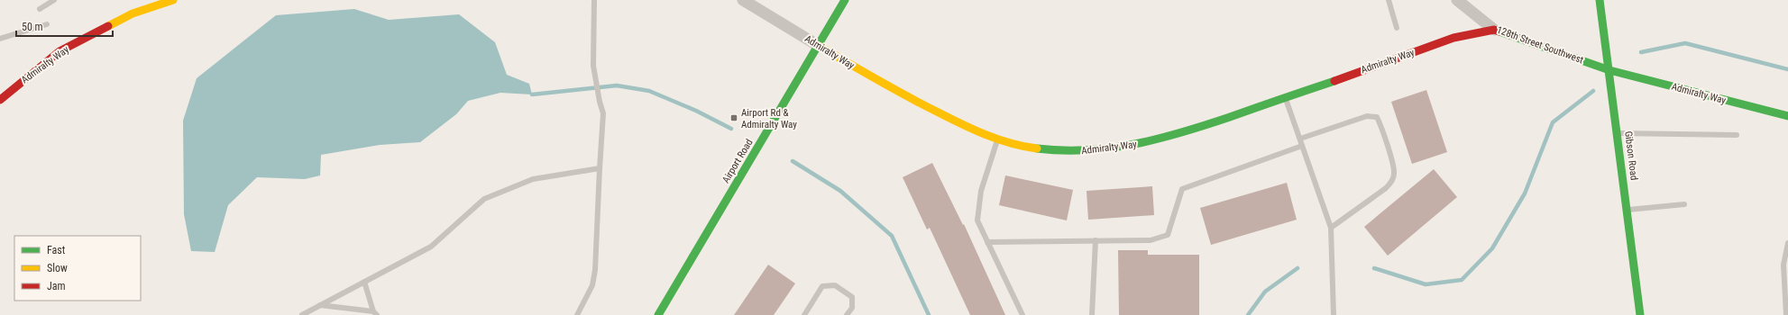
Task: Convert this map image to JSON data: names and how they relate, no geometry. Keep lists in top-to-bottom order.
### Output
{
  "streets": {
    "street": [
      "128th Street Southwest",
      "Admiralty Way",
      "Gibson Road",
      "Airport Road"
    ]
  },
  "crossings": [
    ["128th Street Southwest", "Admiralty Way"],
    ["128th Street Southwest", "Gibson Road"],
    ["Admiralty Way", "Gibson Road"],
    ["Admiralty Way", "Airport Road"]
  ],
  "places": {
    "transit": ["Airport Rd & Admiralty Way"]
  },
  "legend": ["Fast", "Slow", "Jam"],
  "scale_bar": "50 m"
}
